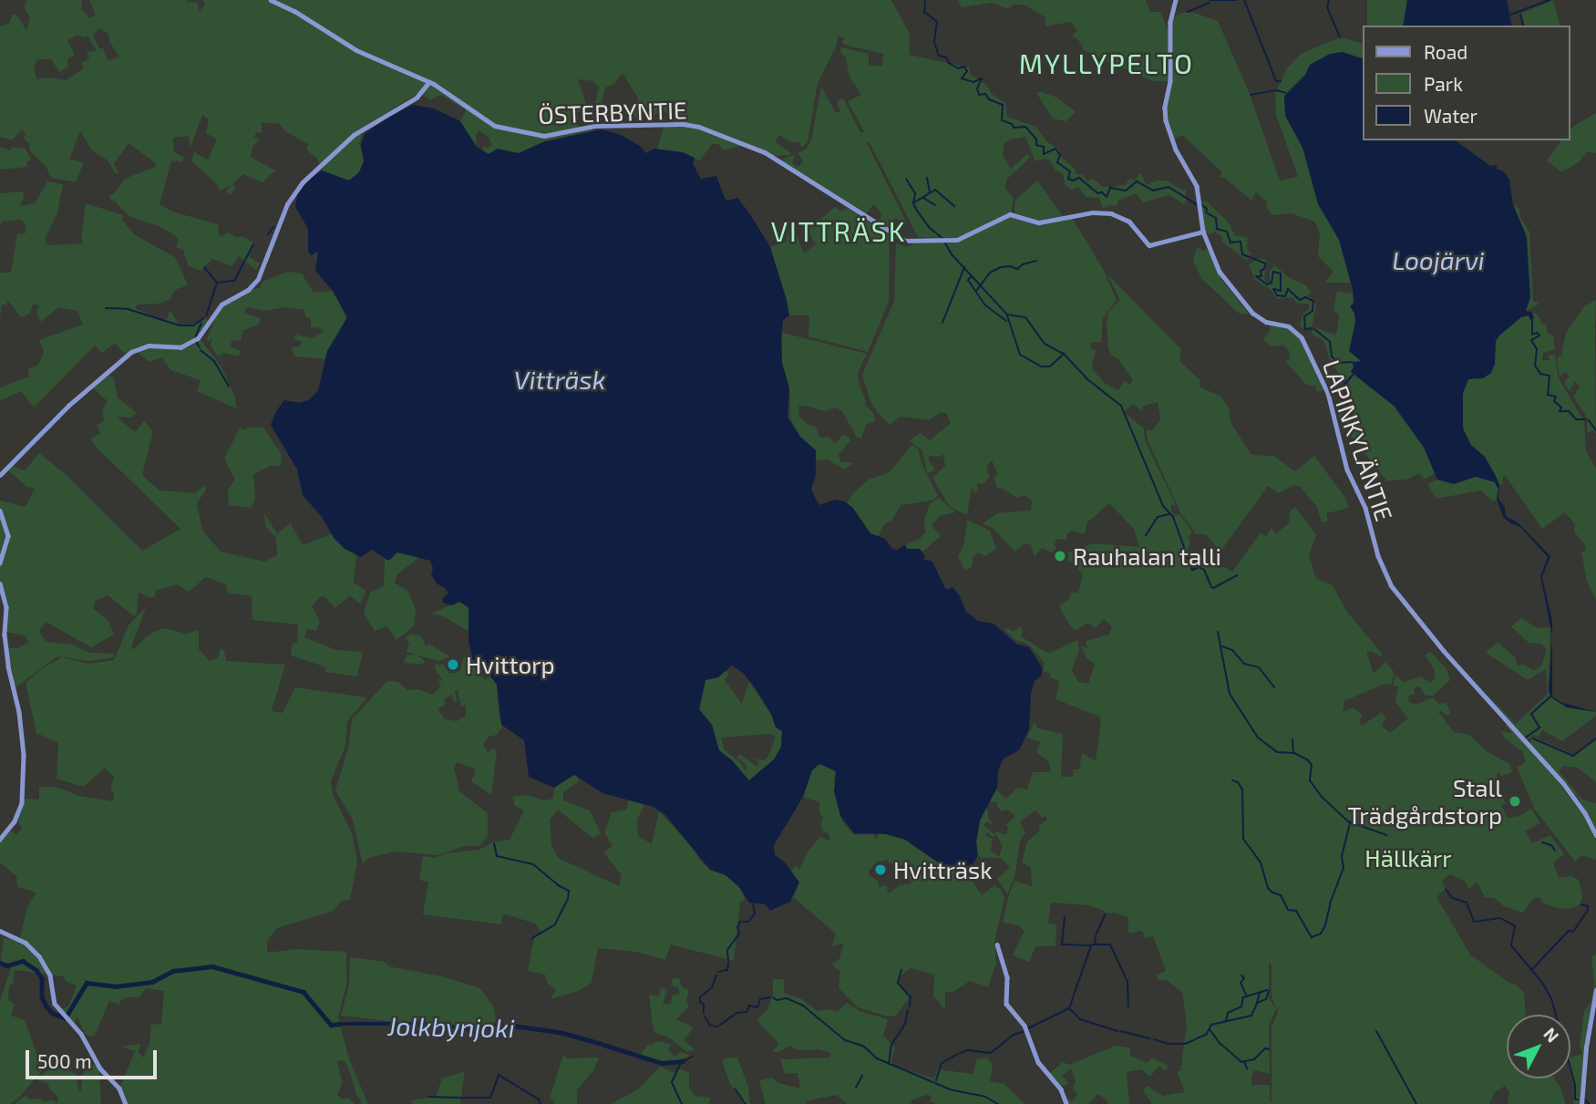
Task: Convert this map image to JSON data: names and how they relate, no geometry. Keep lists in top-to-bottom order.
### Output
{
  "streets": {
    "street": ["ÖSTERBYNTIE", "LAPINKYLÄNTIE"]
  },
  "crossings": [
    ["ÖSTERBYNTIE", "LAPINKYLÄNTIE"]
  ],
  "districts": ["MYLLYPELTO", "VITTRÄSK"],
  "water": ["Loojärvi", "Vitträsk", "Jolkbynjoki"],
  "parks": ["Hällkärr"],
  "places": [
    "Rauhalan talli",
    "Hvittorp",
    "Stall Trädgårdstorp",
    "Hvitträsk"
  ],
  "legend": ["Road", "Park", "Water"],
  "scale_bar": "500 m",
  "north": "top right"
}
